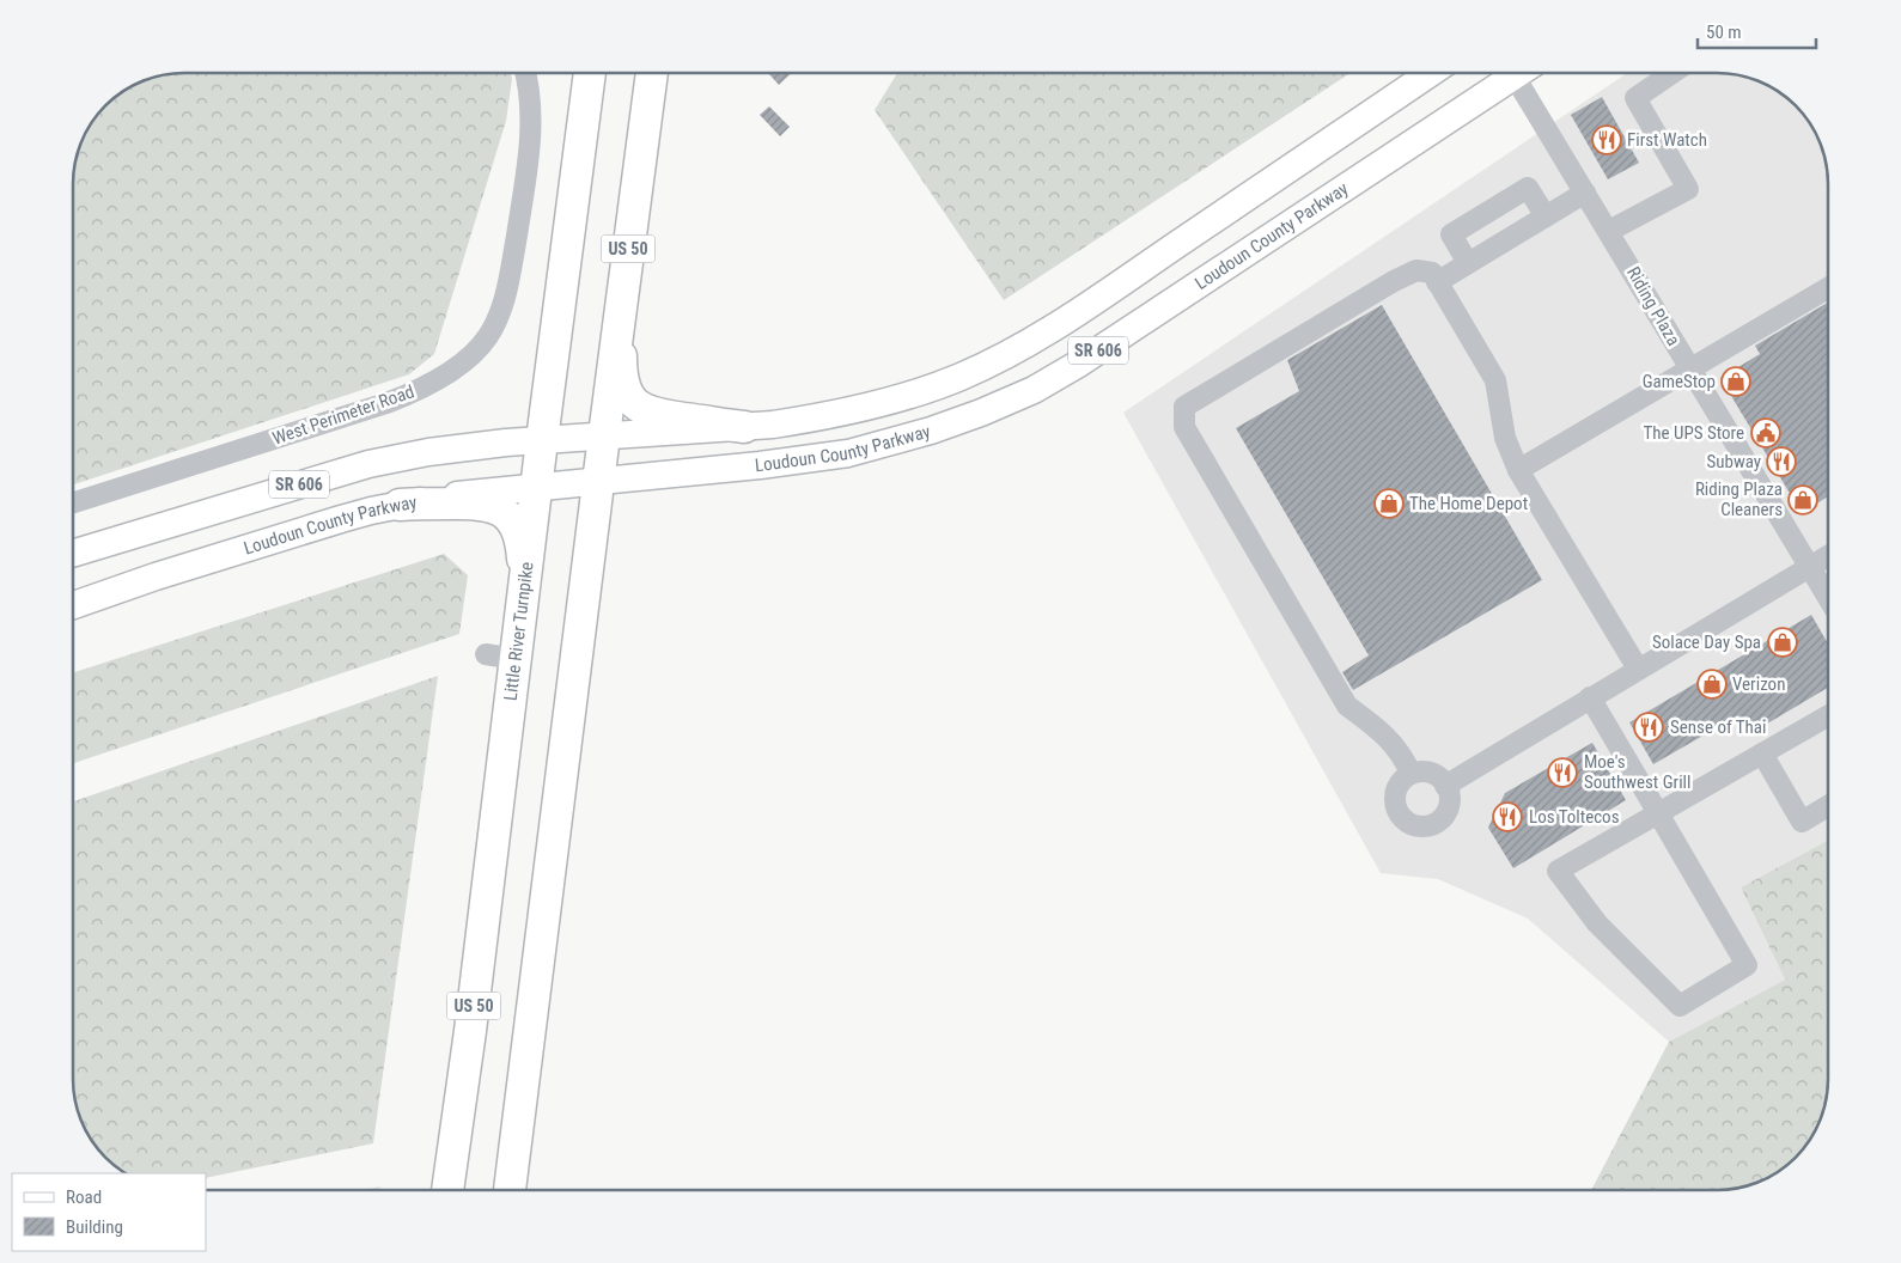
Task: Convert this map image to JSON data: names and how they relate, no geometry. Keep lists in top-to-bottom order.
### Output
{
  "streets": {
    "highway": ["US 50", "Little River Turnpike"],
    "main road": ["Loudoun County Parkway", "SR 606"],
    "lane": ["Riding Plaza", "West Perimeter Road"]
  },
  "crossings": [
    ["Loudoun County Parkway", "US 50"],
    ["Loudoun County Parkway", "Little River Turnpike"]
  ],
  "places": {
    "restaurant": [
      "First Watch",
      "Subway",
      "Sense of Thai",
      "Moe's Southwest Grill",
      "Los Toltecos"
    ],
    "shop": [
      "GameStop",
      "Riding Plaza Cleaners",
      "The Home Depot",
      "Solace Day Spa",
      "Verizon"
    ],
    "public building": ["The UPS Store"]
  },
  "legend": ["Road", "Building"],
  "scale_bar": "50 m"
}
